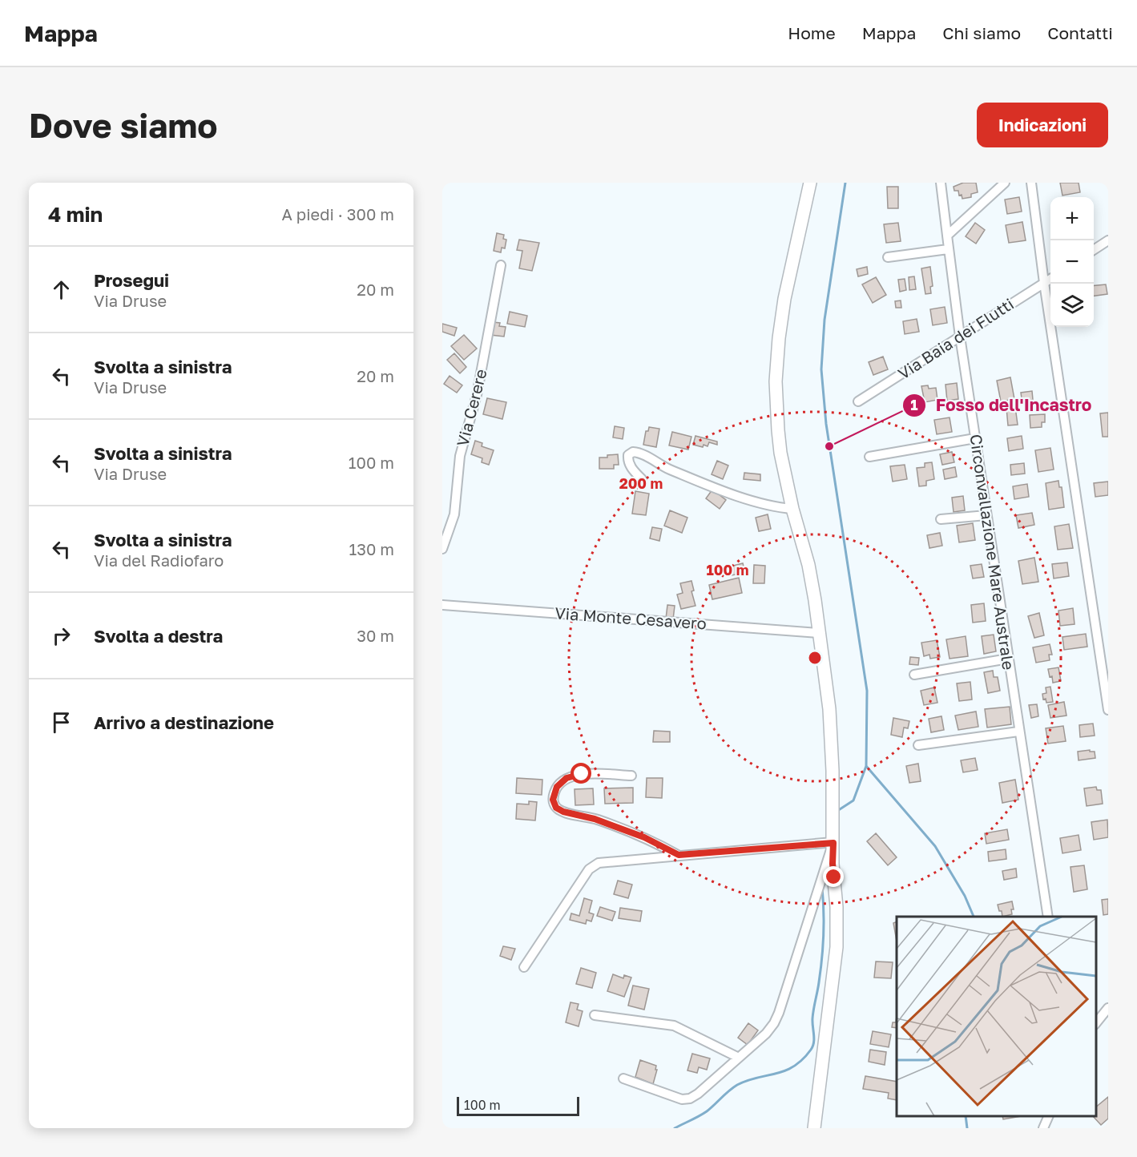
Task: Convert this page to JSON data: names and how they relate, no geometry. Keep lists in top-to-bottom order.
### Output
{
  "streets": {
    "street": [
      "Via Baia dei Flutti",
      "Via Cerere",
      "Circonvallazione Mare Australe",
      "Via Monte Cesavero"
    ]
  },
  "crossings": [
    ["Via Baia dei Flutti", "Circonvallazione Mare Australe"]
  ],
  "places": ["Fosso dell'Incastro"],
  "scale_bar": "100 m",
  "page": {
    "header": "Mappa",
    "nav": [
      "Home",
      "Mappa",
      "Chi siamo",
      "Contatti"
    ],
    "buttons": "Indicazioni",
    "title": "Dove siamo",
    "heading": ["4 min", "A piedi · 300 m"],
    "map_buttons": ["+", "−"],
    "list": [
      ["Prosegui", "Via Druse", "20 m"],
      ["Svolta a sinistra", "Via Druse", "20 m"],
      ["Svolta a sinistra", "Via Druse", "100 m"],
      ["Svolta a sinistra", "Via del Radiofaro", "130 m"],
      ["Svolta a destra", "30 m"],
      "Arrivo a destinazione"
    ],
    "scale": "100 m"
  },
  "rings": ["200 m", "100 m"]
}
